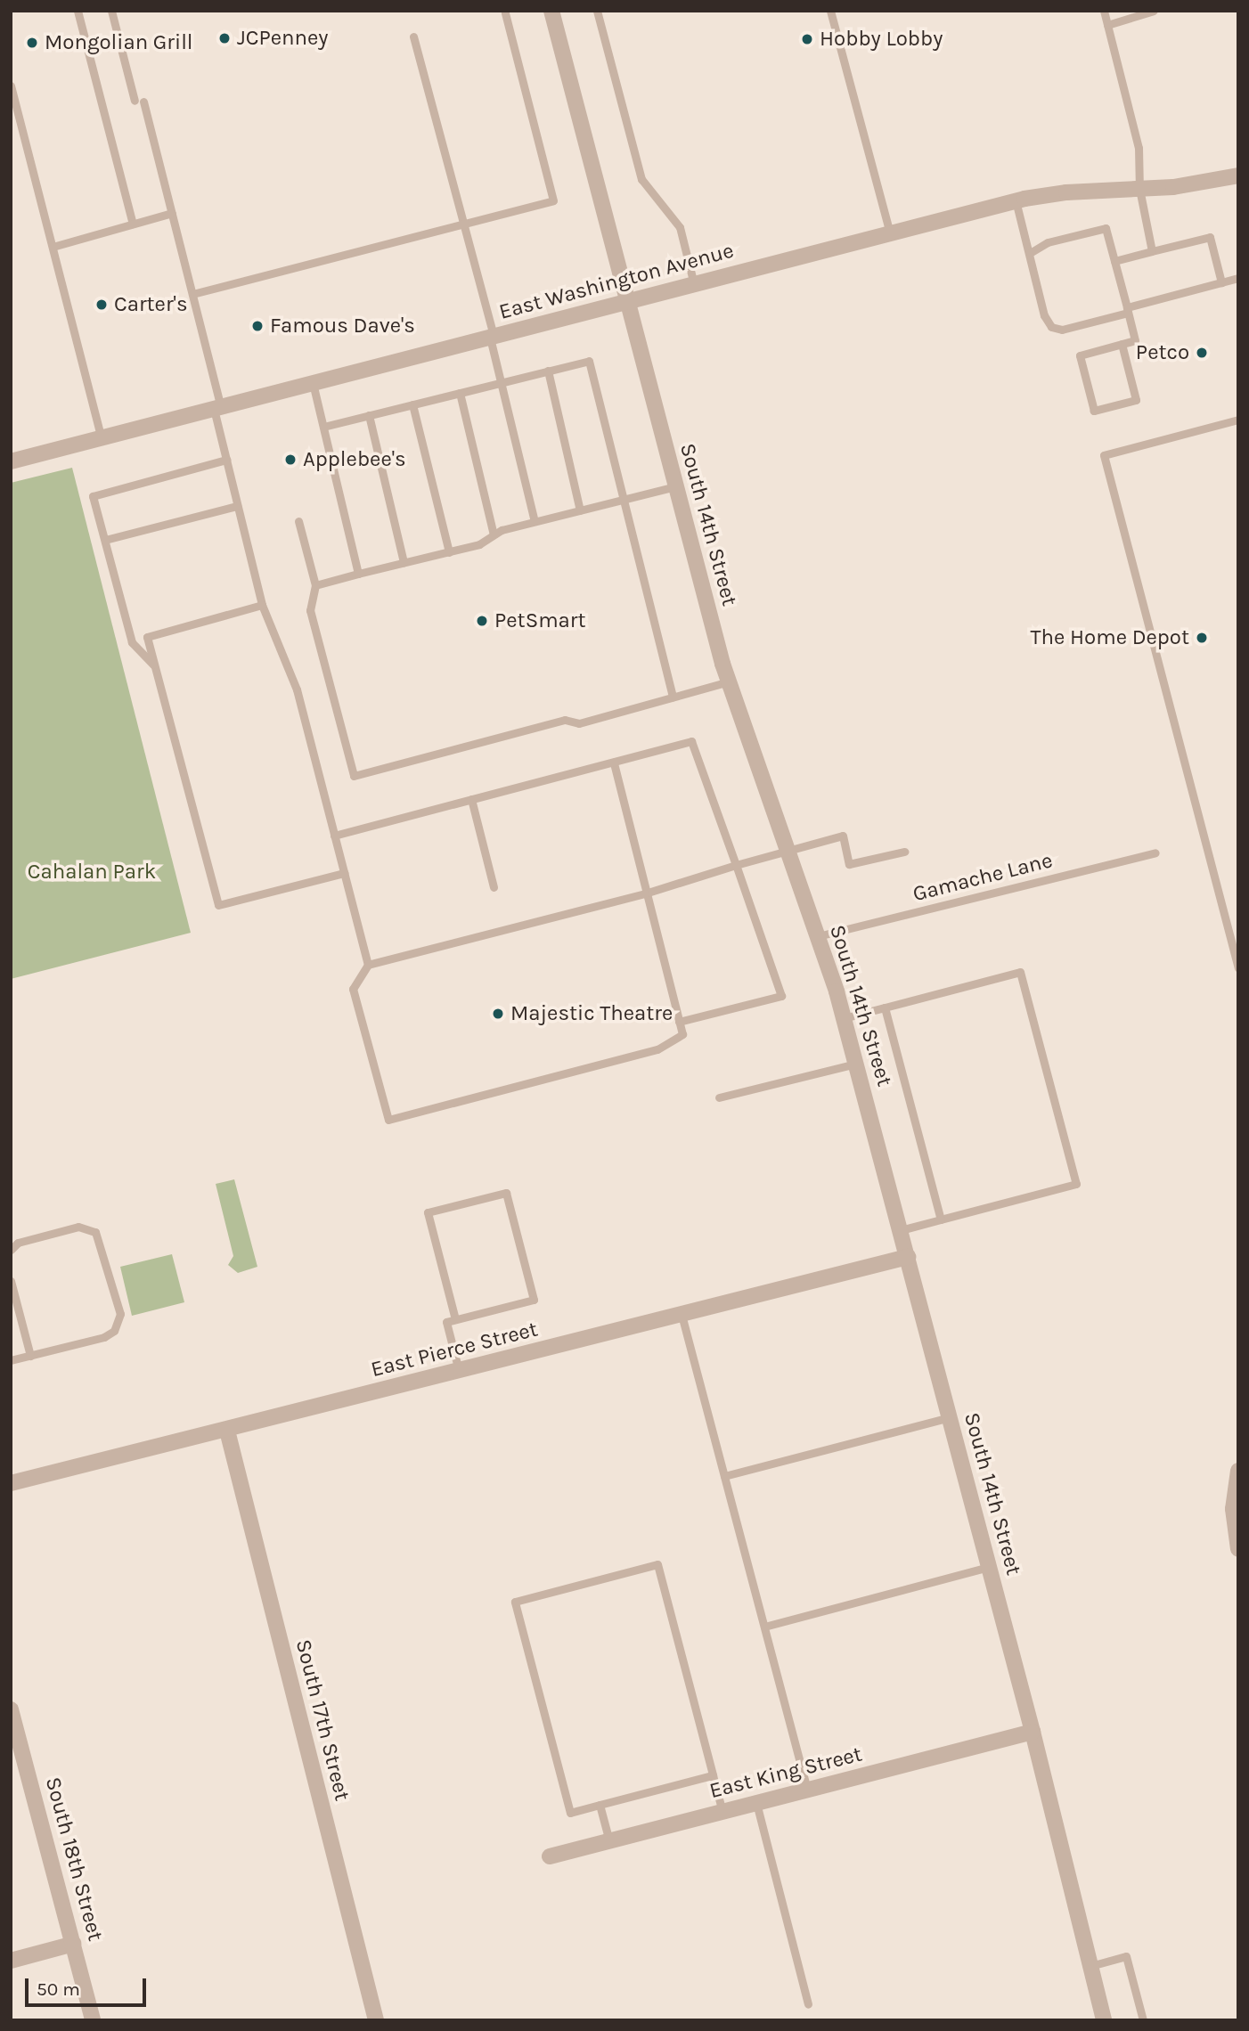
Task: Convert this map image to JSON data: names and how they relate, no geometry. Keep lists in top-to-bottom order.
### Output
{
  "streets": {
    "street": [
      "East Washington Avenue",
      "South 14th Street",
      "East Pierce Street",
      "South 17th Street",
      "East King Street",
      "South 18th Street"
    ],
    "lane": ["Gamache Lane"]
  },
  "crossings": [
    ["East Washington Avenue", "South 14th Street"],
    ["South 14th Street", "Gamache Lane"],
    ["South 14th Street", "East Pierce Street"],
    ["South 14th Street", "East King Street"],
    ["East Pierce Street", "South 17th Street"]
  ],
  "parks": ["Cahalan Park"],
  "places": [
    "JCPenney",
    "Hobby Lobby",
    "Mongolian Grill",
    "Carter's",
    "Famous Dave's",
    "Petco",
    "Applebee's",
    "PetSmart",
    "The Home Depot",
    "Majestic Theatre"
  ],
  "scale_bar": "50 m"
}
